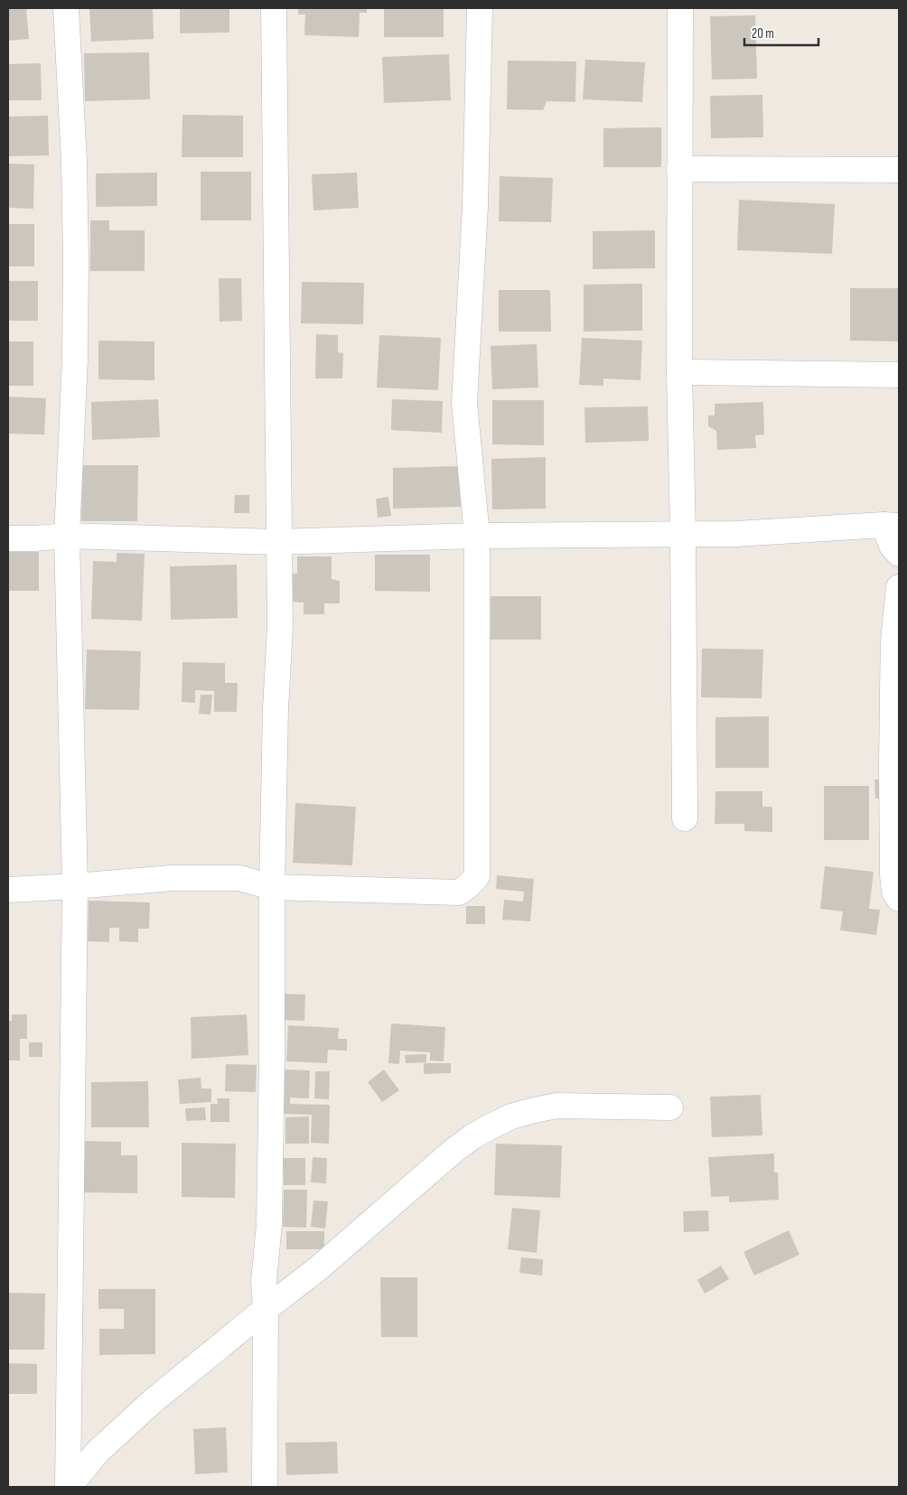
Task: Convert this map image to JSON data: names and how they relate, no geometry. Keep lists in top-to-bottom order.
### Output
{
  "scale_bar": "20 m"
}
